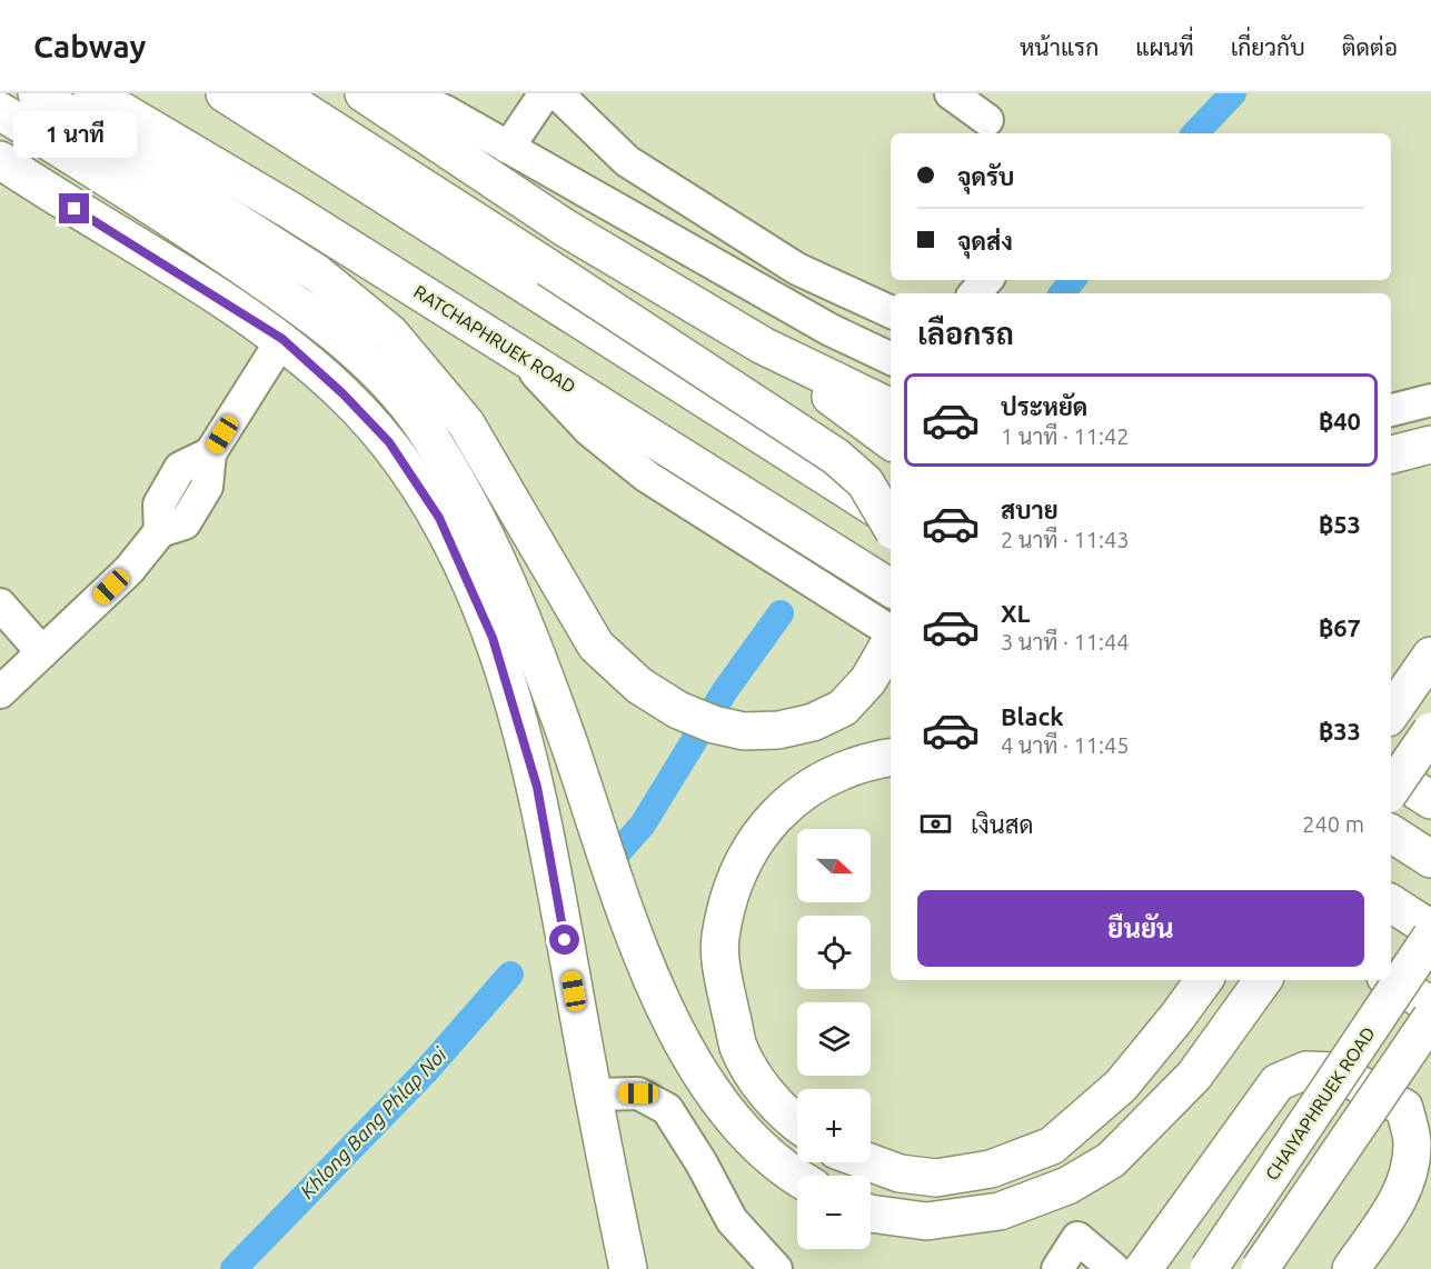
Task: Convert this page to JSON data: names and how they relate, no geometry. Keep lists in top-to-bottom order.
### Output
{
  "streets": {
    "main road": ["RATCHAPHRUEK ROAD", "CHAIYAPHRUEK ROAD"]
  },
  "water": ["Khlong Bang Phlap Noi"],
  "north": "right",
  "page": {
    "header": "Cabway",
    "nav": [
      "หน้าแรก",
      "แผนที่",
      "เกี่ยวกับ",
      "ติดต่อ"
    ],
    "bubble": "1 นาที",
    "banner": ["จุดรับ", "จุดส่ง"],
    "heading": "เลือกรถ",
    "list": [
      {
        "name": "ประหยัด",
        "note": "1 นาที · 11:42",
        "value": "฿40"
      },
      {
        "name": "สบาย",
        "note": "2 นาที · 11:43",
        "value": "฿53"
      },
      {
        "name": "XL",
        "note": "3 นาที · 11:44",
        "value": "฿67"
      },
      {
        "name": "Black",
        "note": "4 นาที · 11:45",
        "value": "฿33"
      }
    ],
    "pay": ["เงินสด", "240 m"],
    "map_buttons": ["+", "−"],
    "buttons": "ยืนยัน"
  }
}
